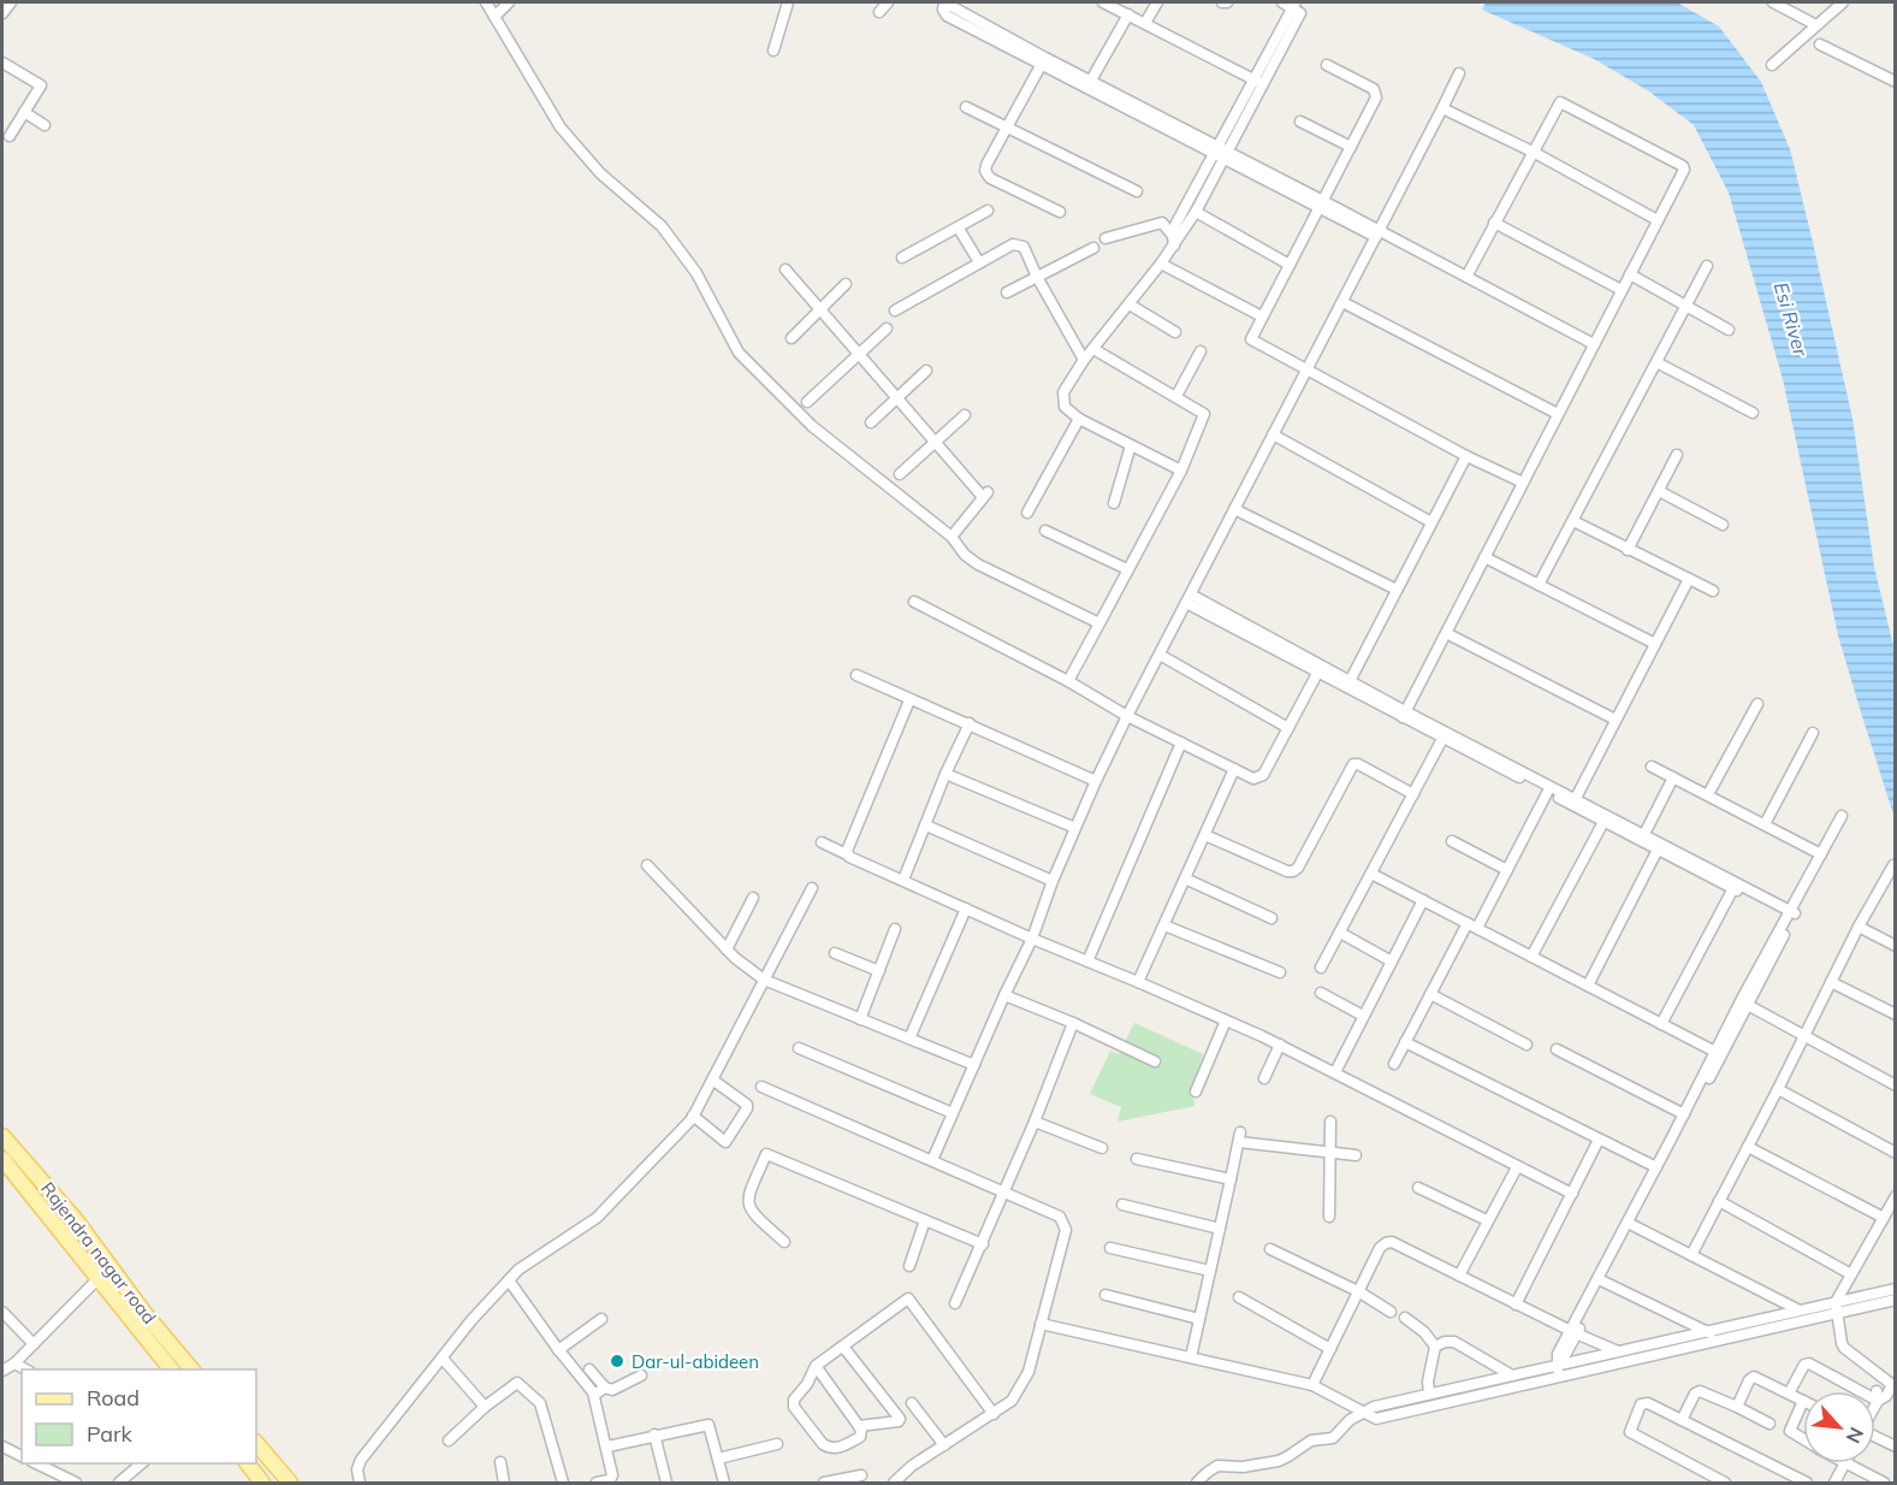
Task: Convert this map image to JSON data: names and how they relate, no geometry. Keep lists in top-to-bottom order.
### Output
{
  "streets": {
    "main road": ["Rajendra nagar road"]
  },
  "water": ["Esi River"],
  "places": ["Dar-ul-abideen"],
  "legend": ["Road", "Park"],
  "north": "bottom right"
}
